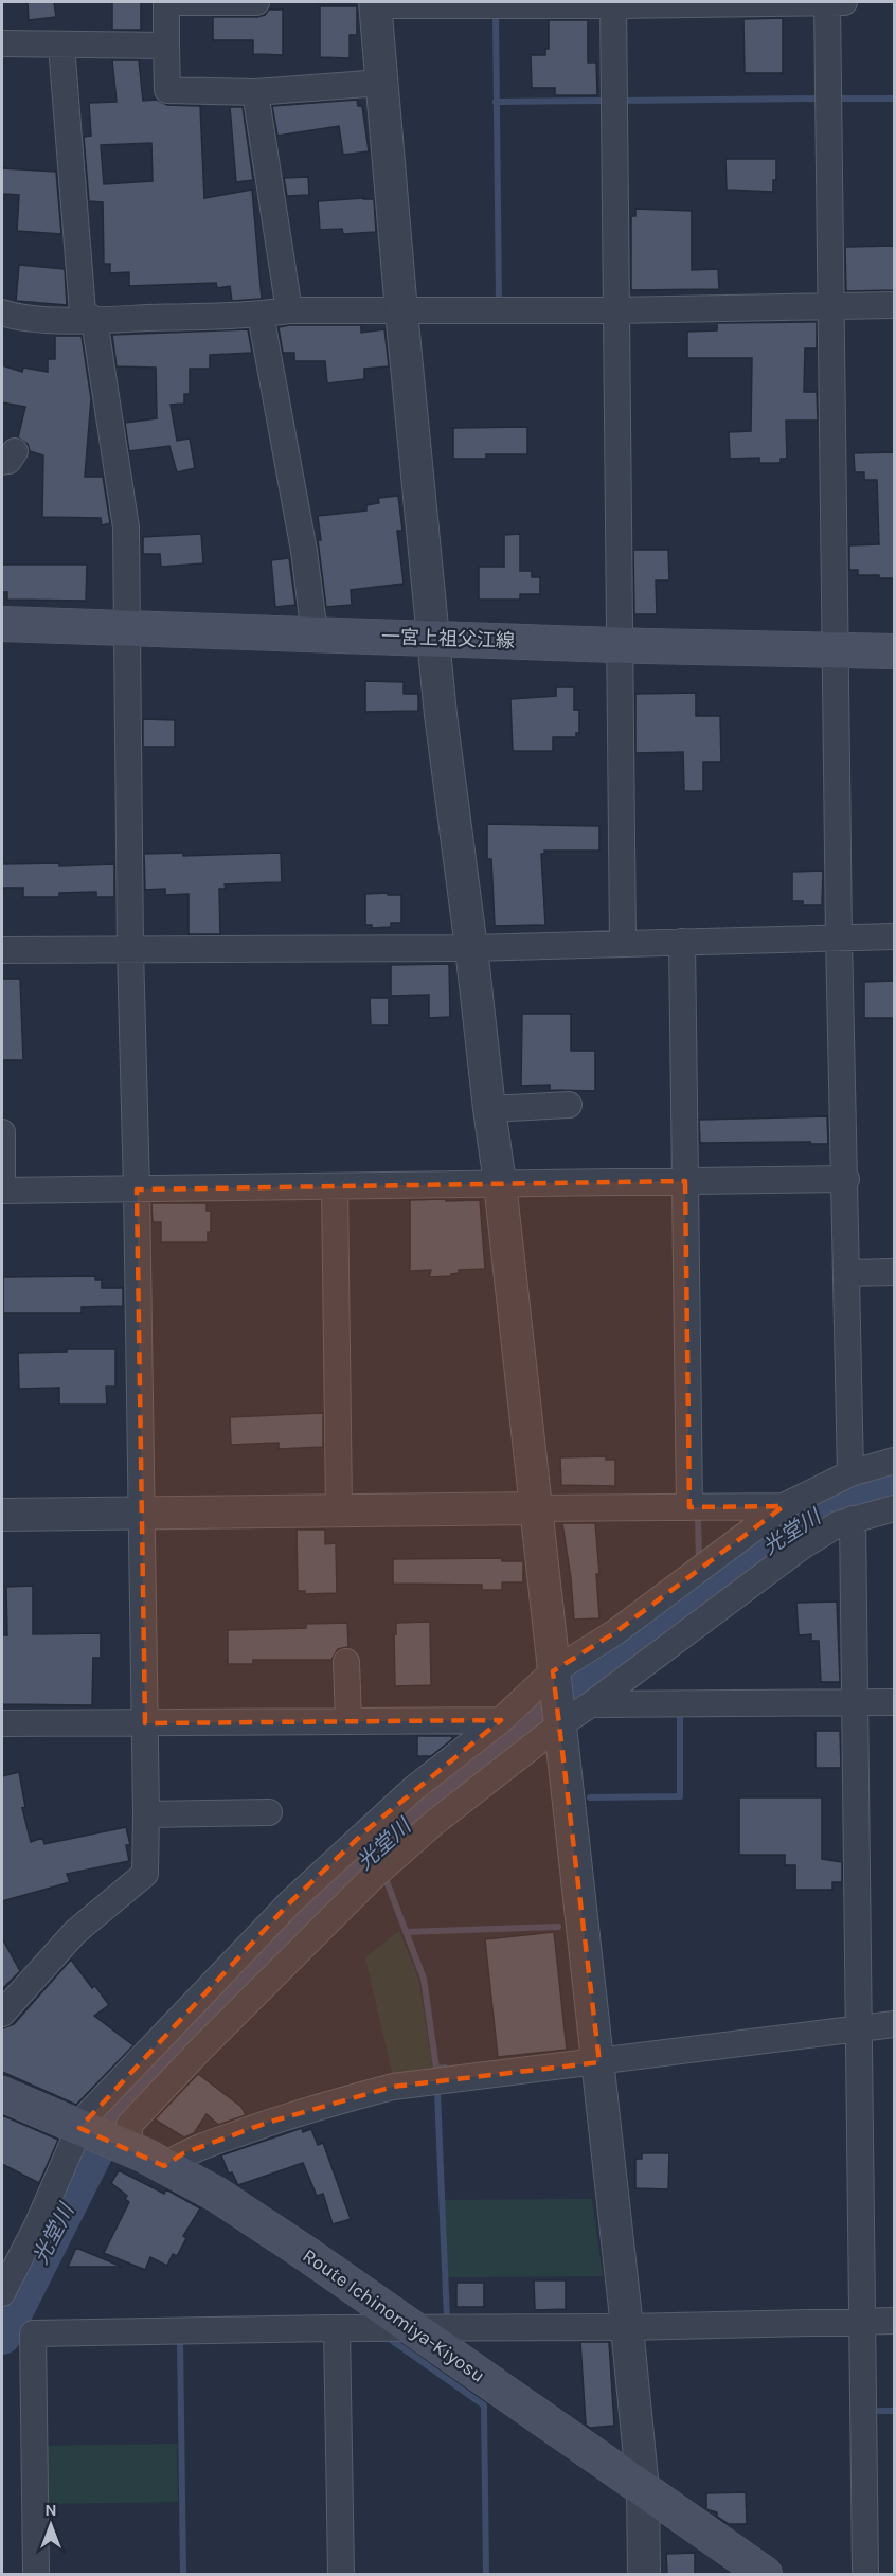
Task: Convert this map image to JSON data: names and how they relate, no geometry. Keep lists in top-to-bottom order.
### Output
{
  "streets": {
    "main road": ["一宮上祖父江線", "Route Ichinomiya-Kiyosu"]
  },
  "water": ["光堂川"],
  "north": "top"
}
